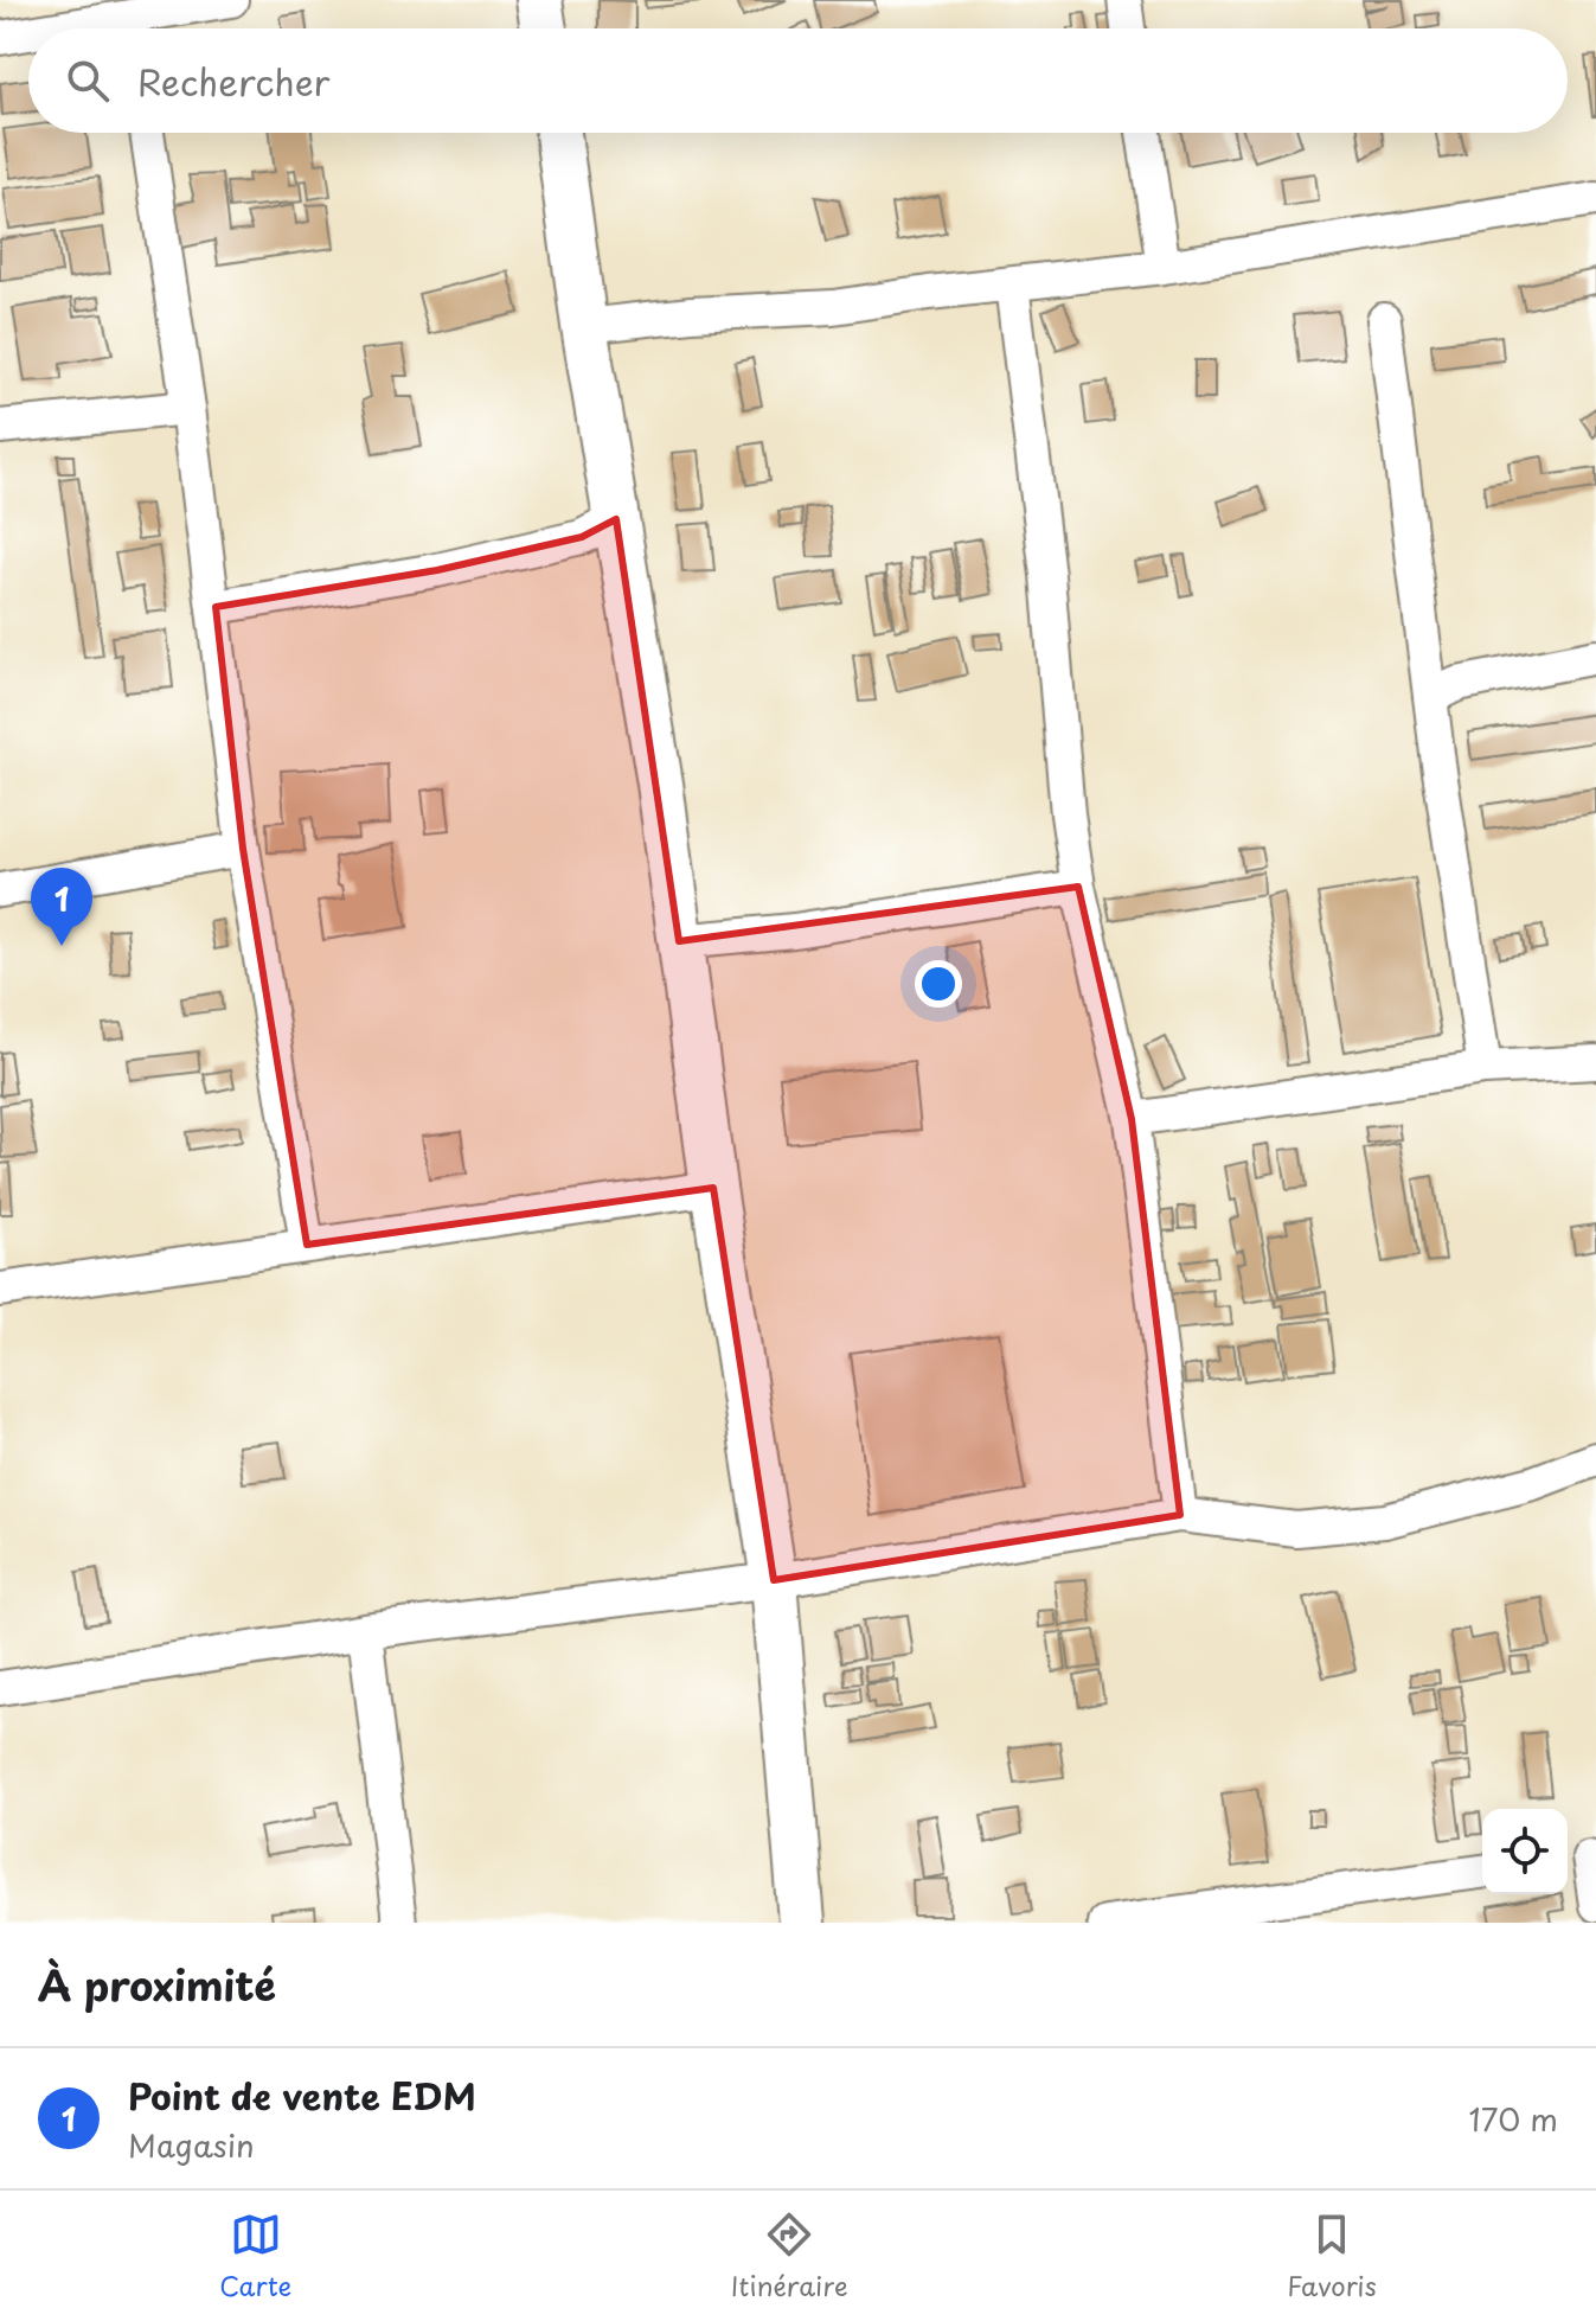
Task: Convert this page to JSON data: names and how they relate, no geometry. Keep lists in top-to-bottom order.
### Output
{
  "page": {
    "search": "Rechercher",
    "pins": "1",
    "heading": "À proximité",
    "list": [
      {
        "mark": "1",
        "name": "Point de vente EDM",
        "note": "Magasin",
        "value": "170 m"
      }
    ],
    "nav": ["Carte", "Itinéraire", "Favoris"]
  }
}
